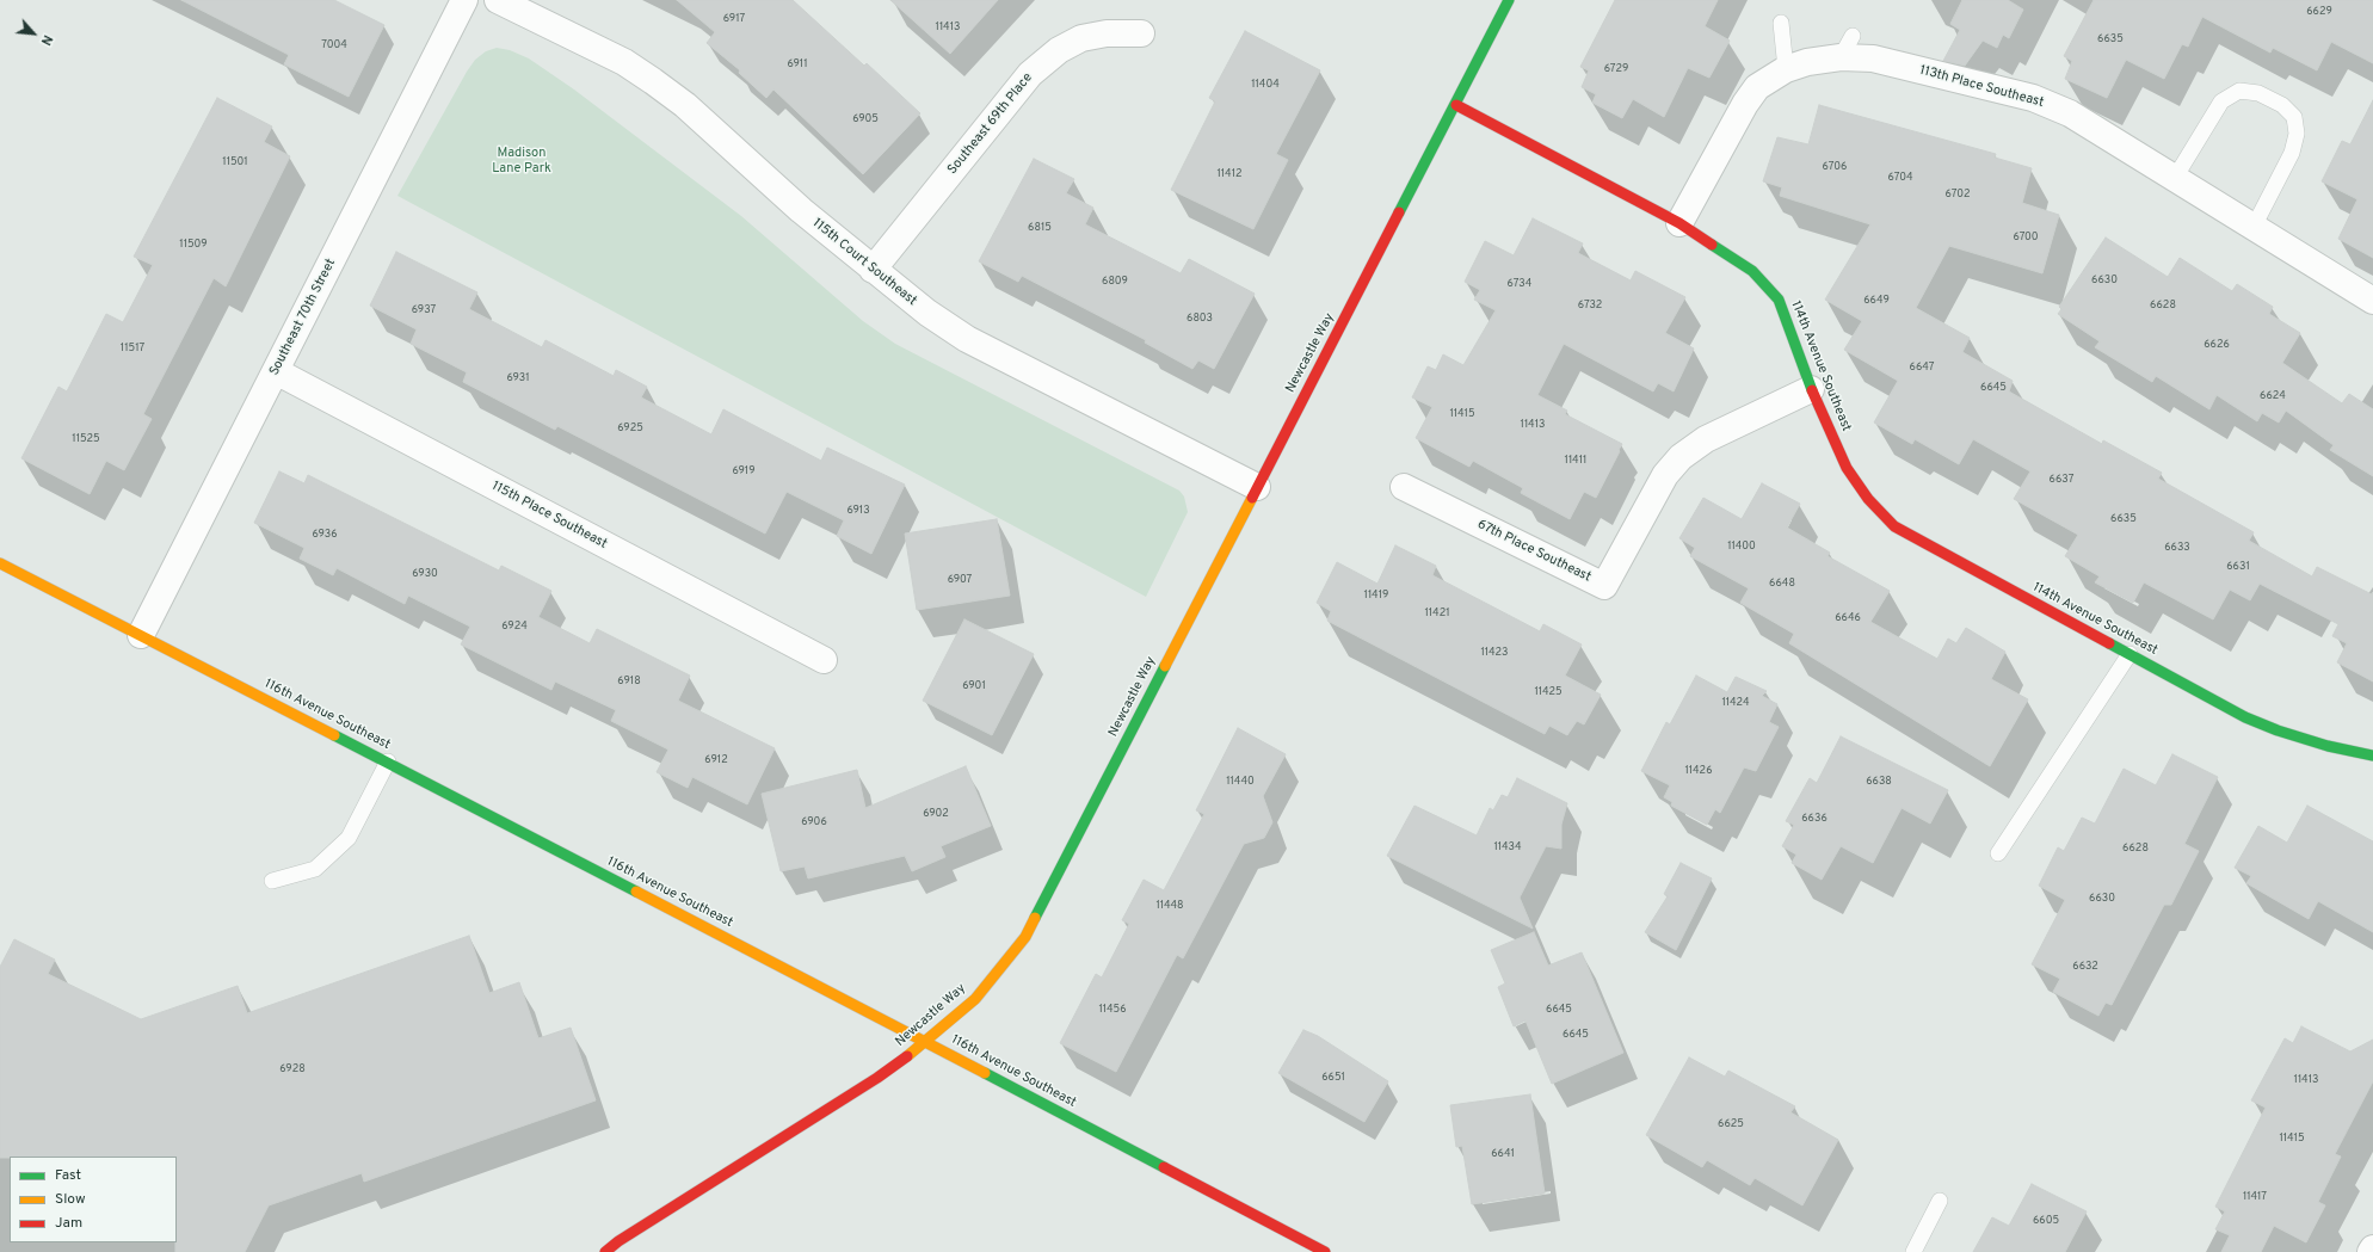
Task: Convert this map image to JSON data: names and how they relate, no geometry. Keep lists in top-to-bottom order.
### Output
{
  "streets": {
    "street": [
      "113th Place Southeast",
      "Southeast 69th Place",
      "115th Court Southeast",
      "Southeast 70th Street",
      "Newcastle Way",
      "114th Avenue Southeast",
      "115th Place Southeast",
      "67th Place Southeast",
      "116th Avenue Southeast"
    ]
  },
  "crossings": [
    ["113th Place Southeast", "114th Avenue Southeast"],
    ["Southeast 69th Place", "115th Court Southeast"],
    ["115th Court Southeast", "Newcastle Way"],
    ["Southeast 70th Street", "115th Place Southeast"],
    ["Southeast 70th Street", "116th Avenue Southeast"],
    ["Newcastle Way", "114th Avenue Southeast"],
    ["Newcastle Way", "116th Avenue Southeast"],
    ["114th Avenue Southeast", "67th Place Southeast"]
  ],
  "parks": ["Madison Lane Park"],
  "house_numbers": [
    "6629",
    "6917",
    "11413",
    "6635",
    "7004",
    "6911",
    "6729",
    "11404",
    "6905",
    "11501",
    "6706",
    "11412",
    "6704",
    "6702",
    "6815",
    "6700",
    "11509",
    "6630",
    "6809",
    "6734",
    "6649",
    "6732",
    "6628",
    "6937",
    "6803",
    "6626",
    "11517",
    "6647",
    "6931",
    "6645",
    "6624",
    "11415",
    "11413",
    "6925",
    "11525",
    "11411",
    "6919",
    "6637",
    "6913",
    "6635",
    "6936",
    "11400",
    "6633",
    "6631",
    "6930",
    "6907",
    "6648",
    "11419",
    "11421",
    "6646",
    "6924",
    "11423",
    "6918",
    "6901",
    "11425",
    "11424",
    "6912",
    "11426",
    "11440",
    "6638",
    "6902",
    "6636",
    "6906",
    "11434",
    "6628",
    "6630",
    "11448",
    "6632",
    "11456",
    "6645",
    "6645",
    "6928",
    "6651",
    "11413",
    "6625",
    "11415",
    "6641",
    "11417",
    "6605"
  ],
  "legend": ["Fast", "Slow", "Jam"],
  "north": "bottom right"
}
